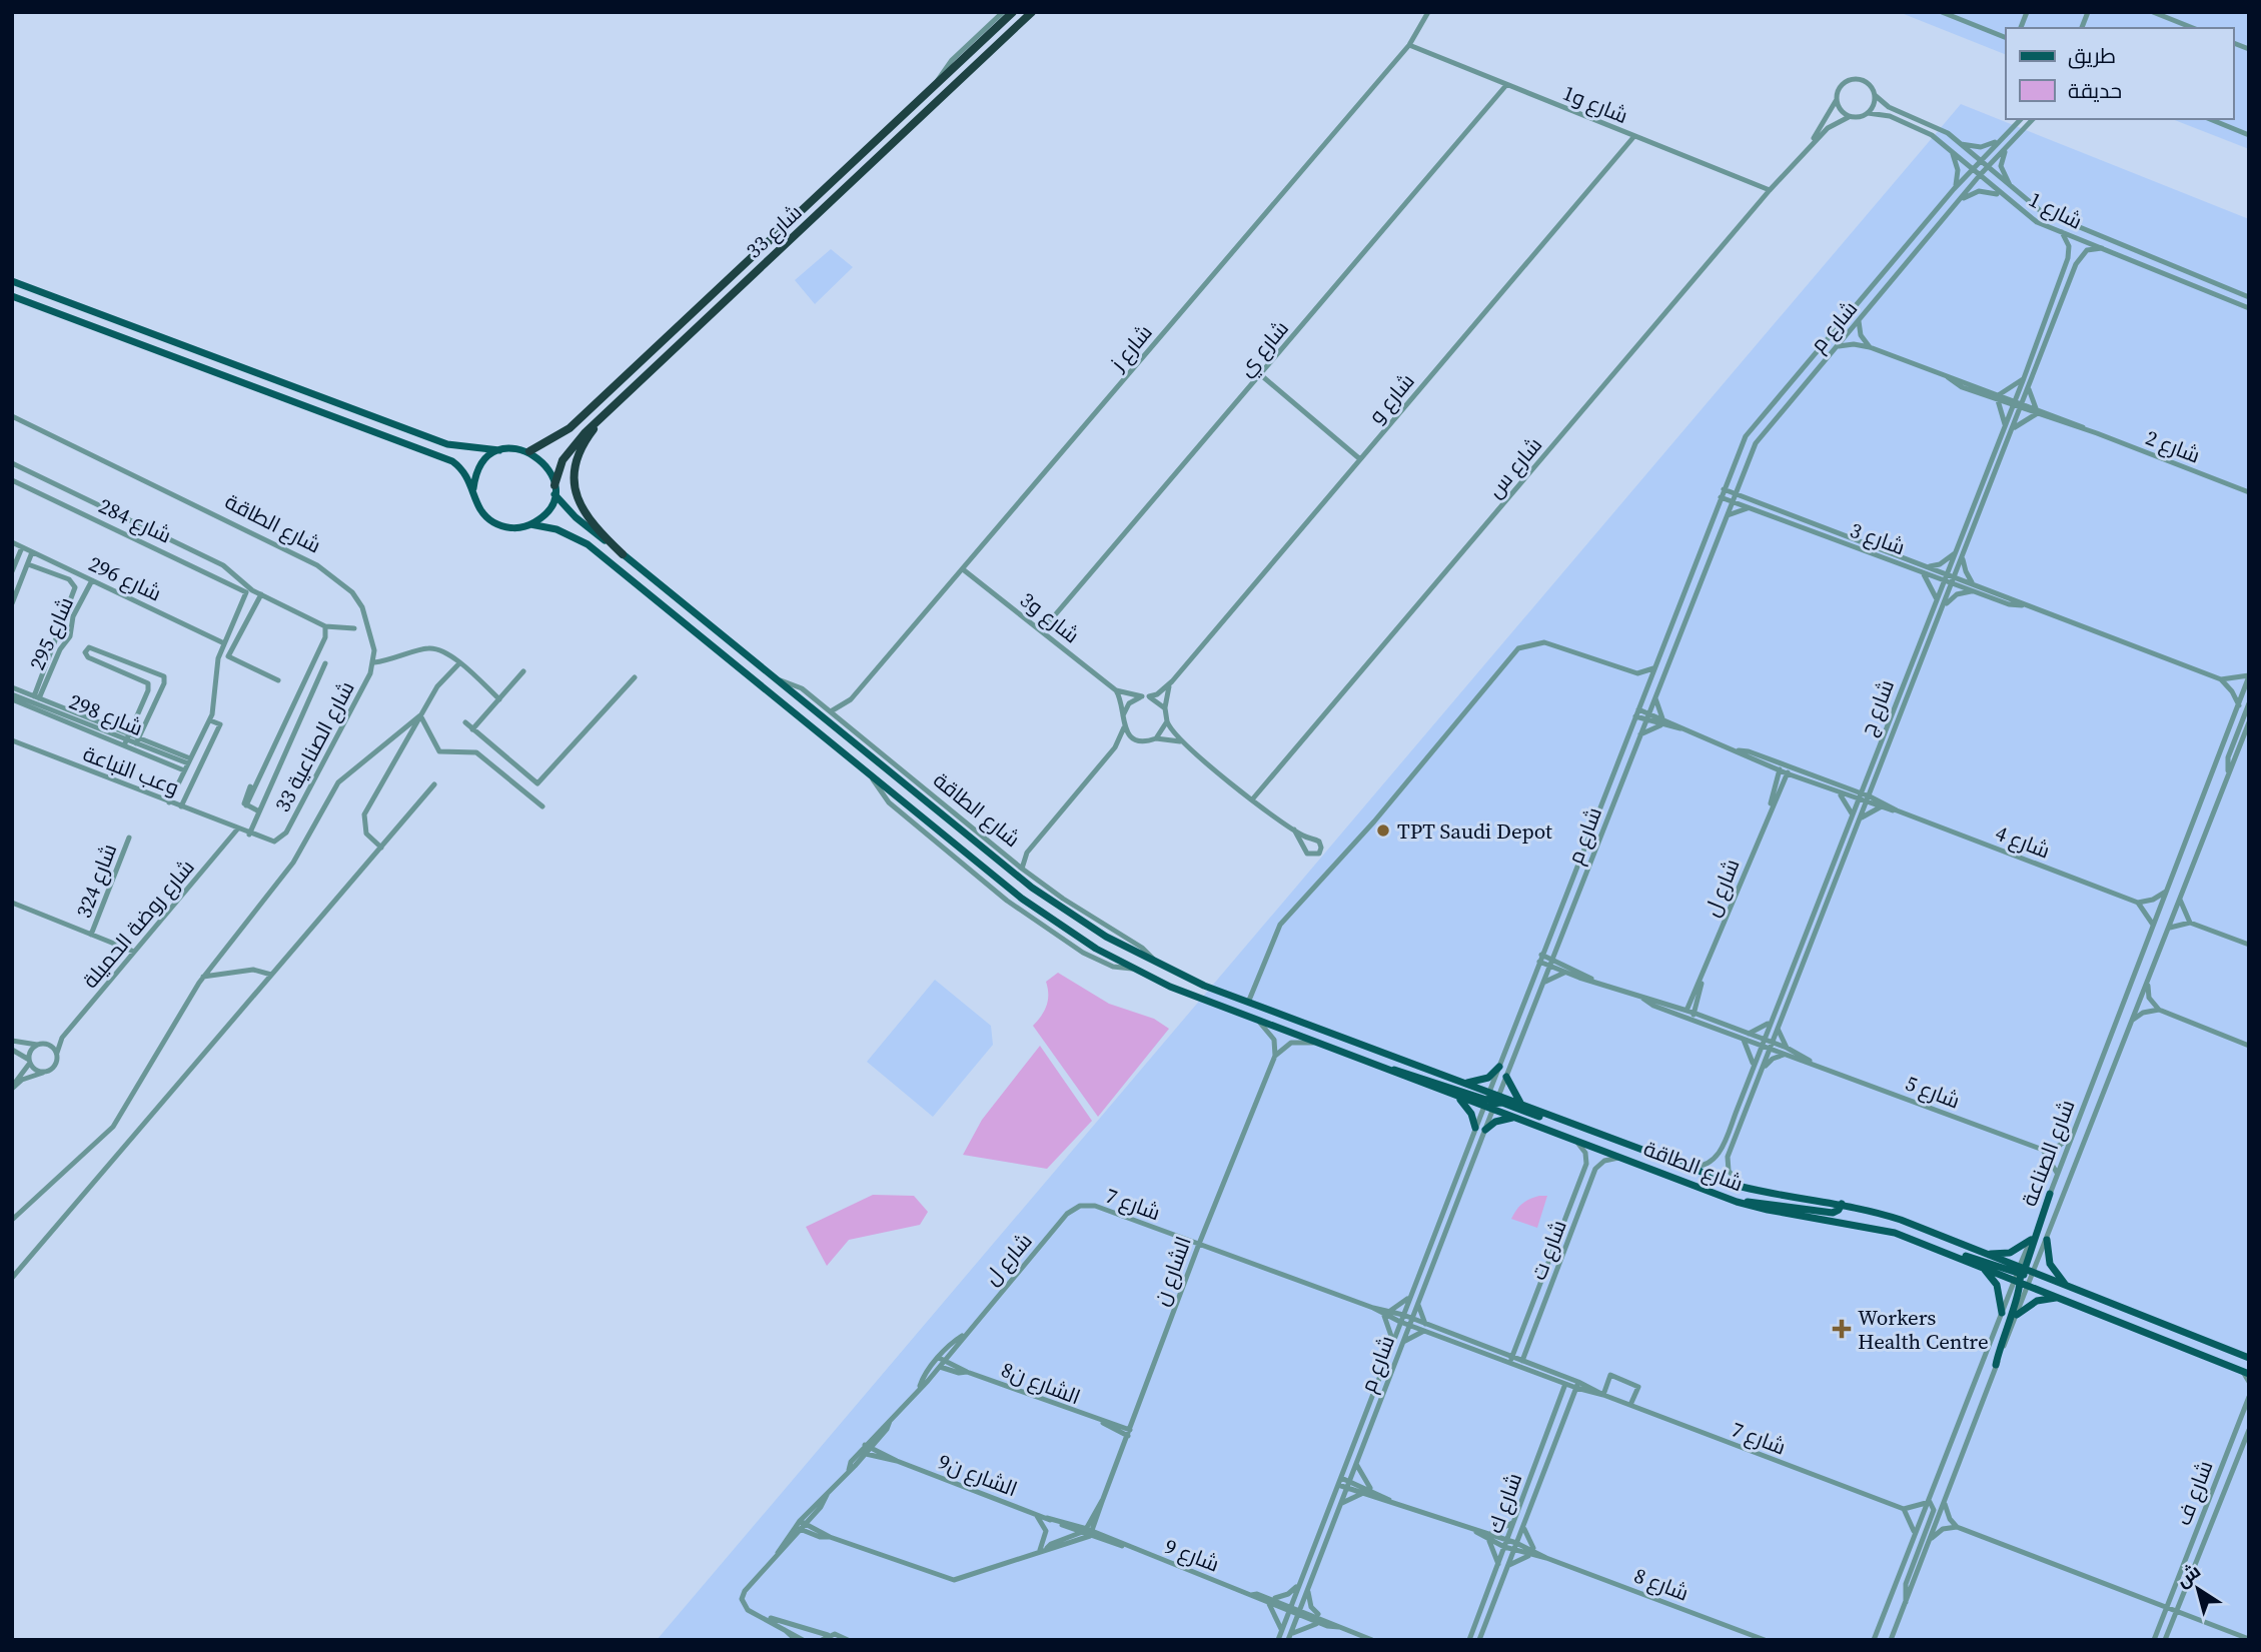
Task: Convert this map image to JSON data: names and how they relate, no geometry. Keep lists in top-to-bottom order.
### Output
{
  "streets": {
    "highway": ["شارع 33"],
    "main road": ["شارع الطاقة"],
    "street": [
      "شارع و1",
      "شارع 1",
      "شارع م",
      "شارع ز",
      "شارع ي",
      "شارع و",
      "شارع 2",
      "شارع س",
      "شارع 284",
      "شارع 3",
      "شارع 296",
      "شارع و3",
      "شارع 295",
      "شارع ج",
      "شارع 298",
      "شارع الصناعية 33",
      "وعب النباعة",
      "شارع 4",
      "شارع 324",
      "شارع ل",
      "شارع روضة الحميلة",
      "شارع 5",
      "شارع الصناعة",
      "شارع 7",
      "شارع ت",
      "الشارع ن",
      "الشارع ن8",
      "الشارع ن9",
      "شارع ف",
      "شارع ك",
      "شارع 9",
      "شارع 8"
    ]
  },
  "crossings": [
    ["شارع و1", "شارع ز"],
    ["شارع و1", "شارع ي"],
    ["شارع و1", "شارع و"],
    ["شارع و1", "شارع س"],
    ["شارع 1", "شارع م"],
    ["شارع 1", "شارع س"],
    ["شارع 1", "شارع ج"],
    ["شارع 33", "شارع الطاقة"],
    ["شارع م", "شارع 2"],
    ["شارع م", "شارع الطاقة"],
    ["شارع م", "شارع 3"],
    ["شارع م", "شارع ج"],
    ["شارع م", "شارع 4"],
    ["شارع م", "شارع 5"],
    ["شارع م", "شارع 7"],
    ["شارع م", "شارع 9"],
    ["شارع م", "شارع 8"],
    ["شارع ز", "شارع الطاقة"],
    ["شارع ز", "شارع و3"],
    ["شارع ي", "شارع و3"],
    ["شارع و", "شارع و3"],
    ["شارع 2", "شارع 3"],
    ["شارع 2", "شارع ج"],
    ["شارع 284", "شارع 296"],
    ["شارع الطاقة", "شارع ج"],
    ["شارع الطاقة", "شارع الصناعية 33"],
    ["شارع الطاقة", "شارع الصناعة"],
    ["شارع الطاقة", "شارع ت"],
    ["شارع 3", "شارع ج"],
    ["شارع 3", "شارع الصناعة"],
    ["شارع 296", "شارع 295"],
    ["شارع ج", "شارع 4"],
    ["شارع ج", "شارع 5"],
    ["شارع الصناعية 33", "وعب النباعة"],
    ["شارع الصناعية 33", "شارع روضة الحميلة"],
    ["وعب النباعة", "شارع روضة الحميلة"],
    ["شارع 4", "شارع ل"],
    ["شارع ل", "شارع 5"],
    ["شارع ل", "شارع 7"],
    ["شارع ل", "الشارع ن8"],
    ["شارع ل", "الشارع ن9"],
    ["شارع 7", "شارع ت"],
    ["شارع 7", "الشارع ن"],
    ["شارع 7", "شارع ك"],
    ["الشارع ن", "الشارع ن8"],
    ["الشارع ن", "الشارع ن9"],
    ["الشارع ن", "شارع 9"],
    ["الشارع ن9", "شارع 9"],
    ["شارع ك", "شارع 8"]
  ],
  "places": {
    "other": ["TPT Saudi Depot"],
    "health": ["Workers Health Centre"]
  },
  "legend": ["طريق", "حديقة"],
  "north": "top left"
}
